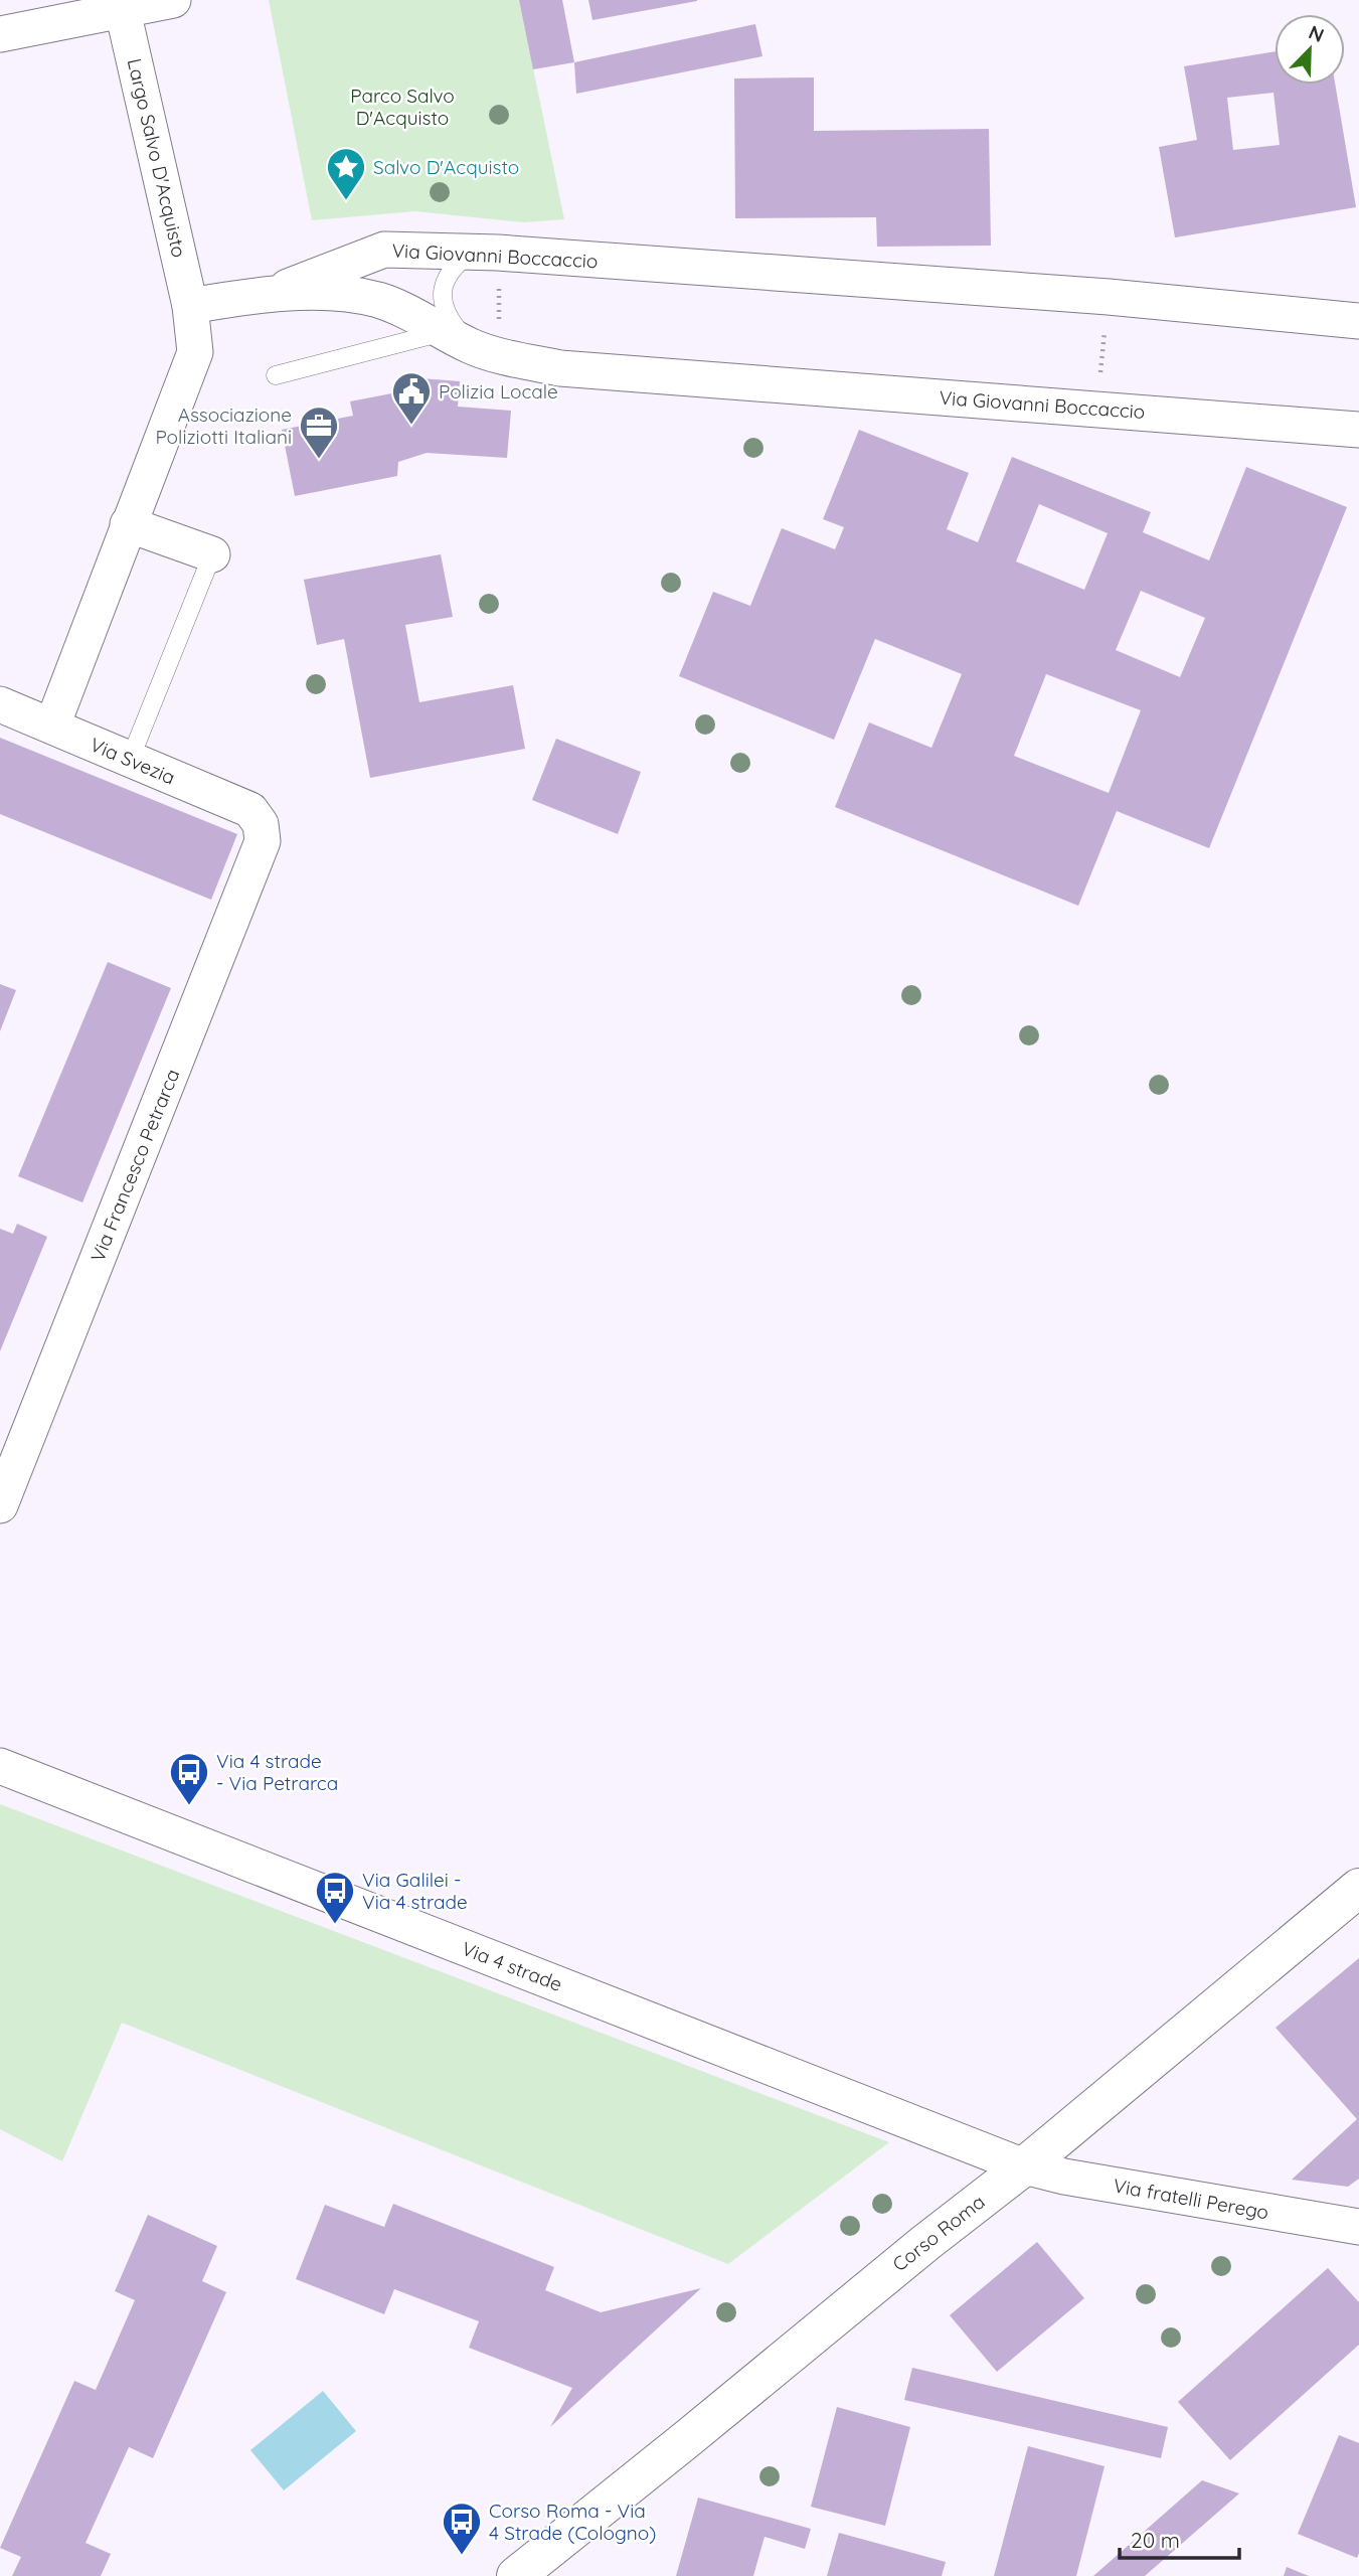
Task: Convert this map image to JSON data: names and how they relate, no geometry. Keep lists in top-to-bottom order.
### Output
{
  "streets": {
    "main road": ["Corso Roma"],
    "street": [
      "Largo Salvo D'Acquisto",
      "Via Giovanni Boccaccio",
      "Via Svezia",
      "Via Francesco Petrarca",
      "Via 4 strade",
      "Via fratelli Perego"
    ]
  },
  "crossings": [
    ["Largo Salvo D'Acquisto", "Via Svezia"],
    ["Via Svezia", "Via Francesco Petrarca"],
    ["Via 4 strade", "Via fratelli Perego"],
    ["Via 4 strade", "Corso Roma"],
    ["Via fratelli Perego", "Corso Roma"]
  ],
  "parks": ["Parco Salvo D'Acquisto"],
  "places": {
    "place": ["Salvo D'Acquisto"],
    "public building": ["Polizia Locale"],
    "office": ["Associazione Poliziotti Italiani"],
    "bus stop": ["Via 4 strade - Via Petrarca", "Via Galilei - Via 4 strade", "Corso Roma - Via 4 Strade (Cologno)"]
  },
  "scale_bar": "20 m",
  "north": "top right"
}
